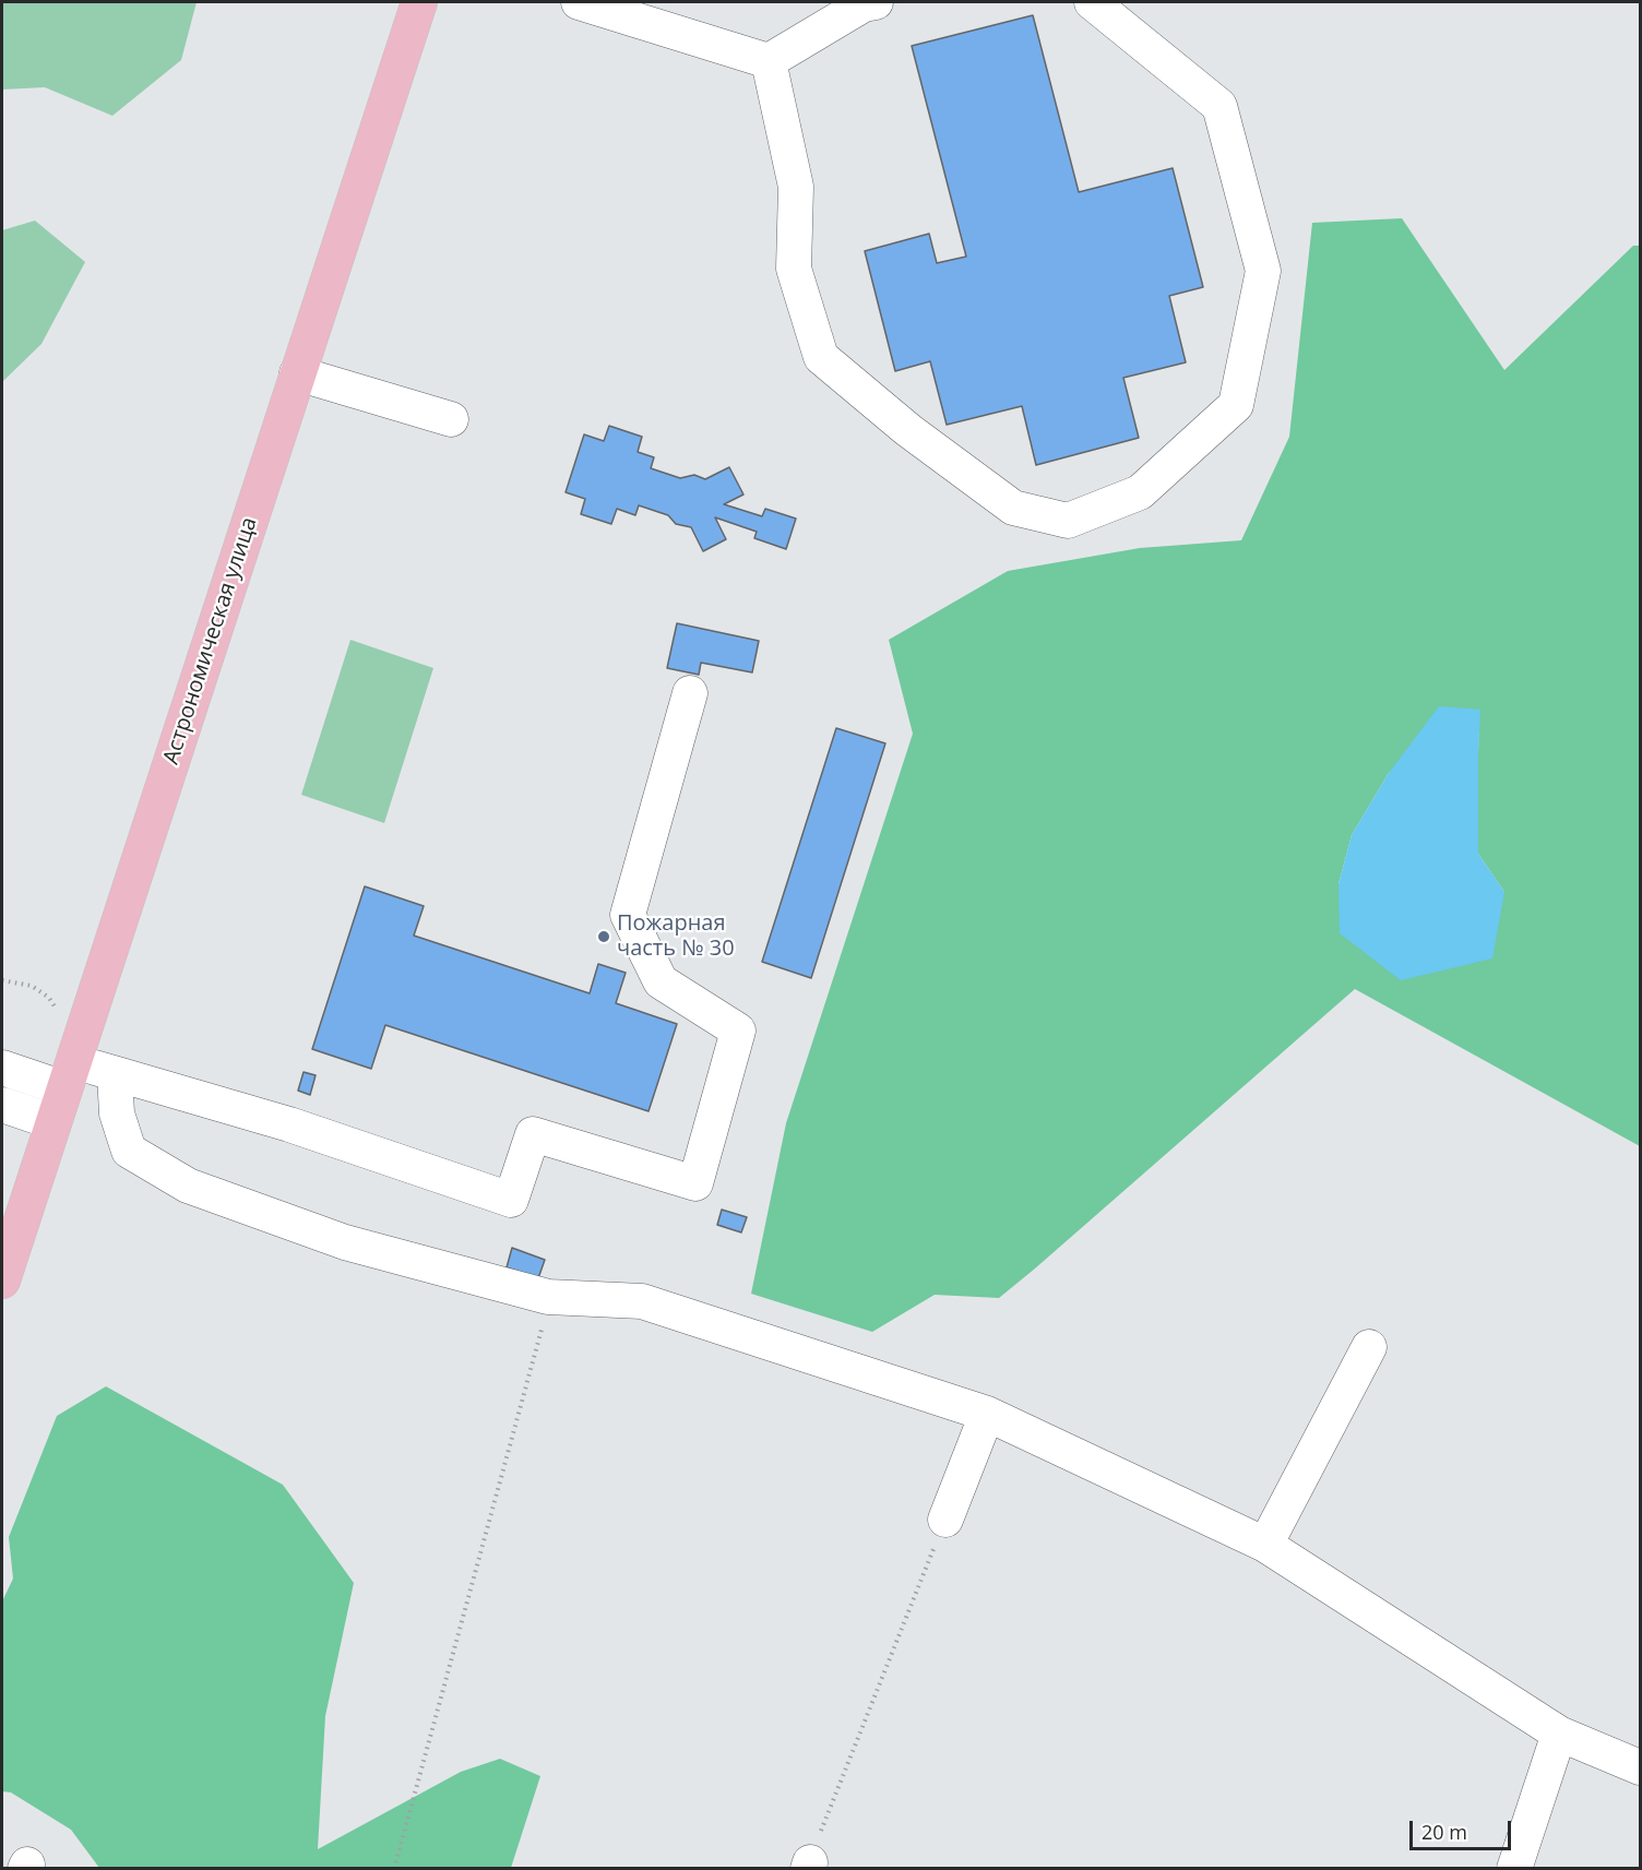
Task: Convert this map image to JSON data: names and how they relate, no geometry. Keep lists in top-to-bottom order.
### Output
{
  "streets": {
    "main road": ["Астрономическая улица"]
  },
  "places": ["Пожарная часть № 30"],
  "scale_bar": "20 m"
}
